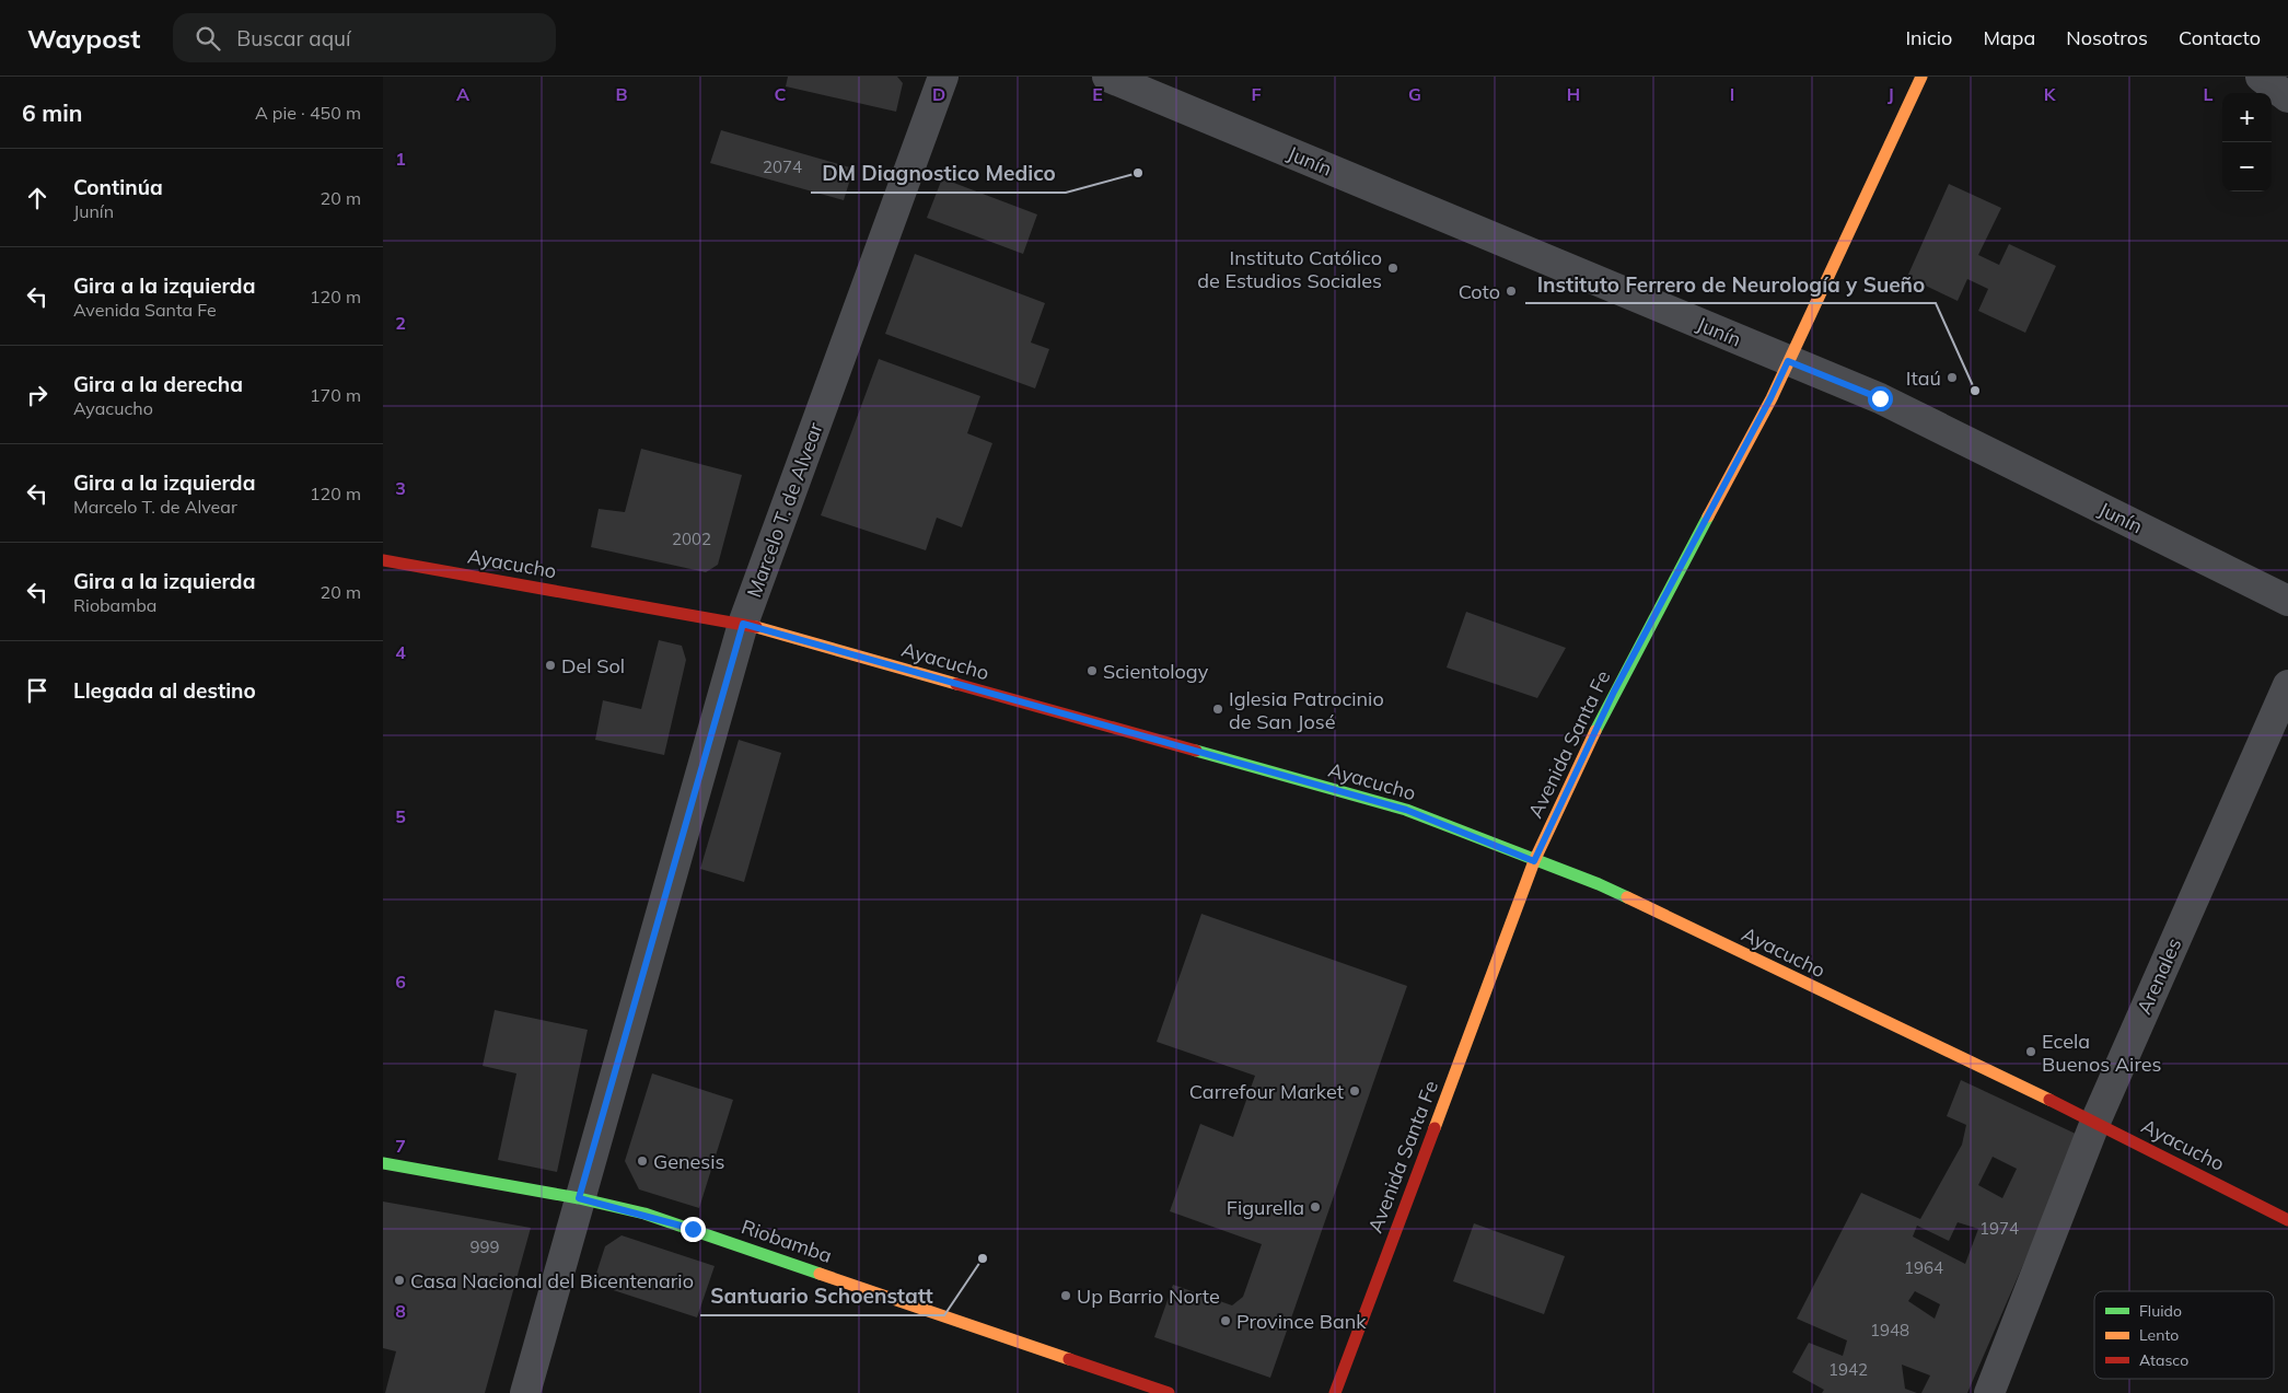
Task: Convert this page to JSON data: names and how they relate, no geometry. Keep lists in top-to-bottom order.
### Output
{
  "streets": {
    "street": [
      "Junín",
      "Marcelo T. de Alvear",
      "Ayacucho",
      "Avenida Santa Fe",
      "Arenales",
      "Riobamba"
    ]
  },
  "crossings": [
    ["Junín", "Avenida Santa Fe"],
    ["Marcelo T. de Alvear", "Ayacucho"],
    ["Marcelo T. de Alvear", "Riobamba"],
    ["Ayacucho", "Avenida Santa Fe"],
    ["Ayacucho", "Arenales"]
  ],
  "places": [
    "DM Diagnostico Medico",
    "Instituto Católico de Estudios Sociales",
    "Coto",
    "Itaú",
    "Instituto Ferrero de Neurología y Sueño",
    "Del Sol",
    "Scientology",
    "Iglesia Patrocinio de San José",
    "Ecela Buenos Aires",
    "Carrefour Market",
    "Genesis",
    "Figurella",
    "Santuario Schoenstatt",
    "Casa Nacional del Bicentenario",
    "Up Barrio Norte",
    "Province Bank"
  ],
  "house_numbers": [
    "2074",
    "2002",
    "1974",
    "999",
    "1964",
    "1948",
    "1942"
  ],
  "legend": ["Fluido", "Lento", "Atasco"],
  "page": {
    "header": "Waypost",
    "search": "Buscar aquí",
    "nav": [
      "Inicio",
      "Mapa",
      "Nosotros",
      "Contacto"
    ],
    "heading": ["6 min", "A pie · 450 m"],
    "map_buttons": ["+", "−"],
    "list": [
      ["Continúa", "Junín", "20 m"],
      ["Gira a la izquierda", "Avenida Santa Fe", "120 m"],
      ["Gira a la derecha", "Ayacucho", "170 m"],
      ["Gira a la izquierda", "Marcelo T. de Alvear", "120 m"],
      ["Gira a la izquierda", "Riobamba", "20 m"],
      "Llegada al destino"
    ]
  },
  "grid": {
    "columns": [
      "A",
      "B",
      "C",
      "D",
      "E",
      "F",
      "G",
      "H",
      "I",
      "J",
      "K",
      "L"
    ],
    "rows": [
      "1",
      "2",
      "3",
      "4",
      "5",
      "6",
      "7",
      "8"
    ]
  }
}
